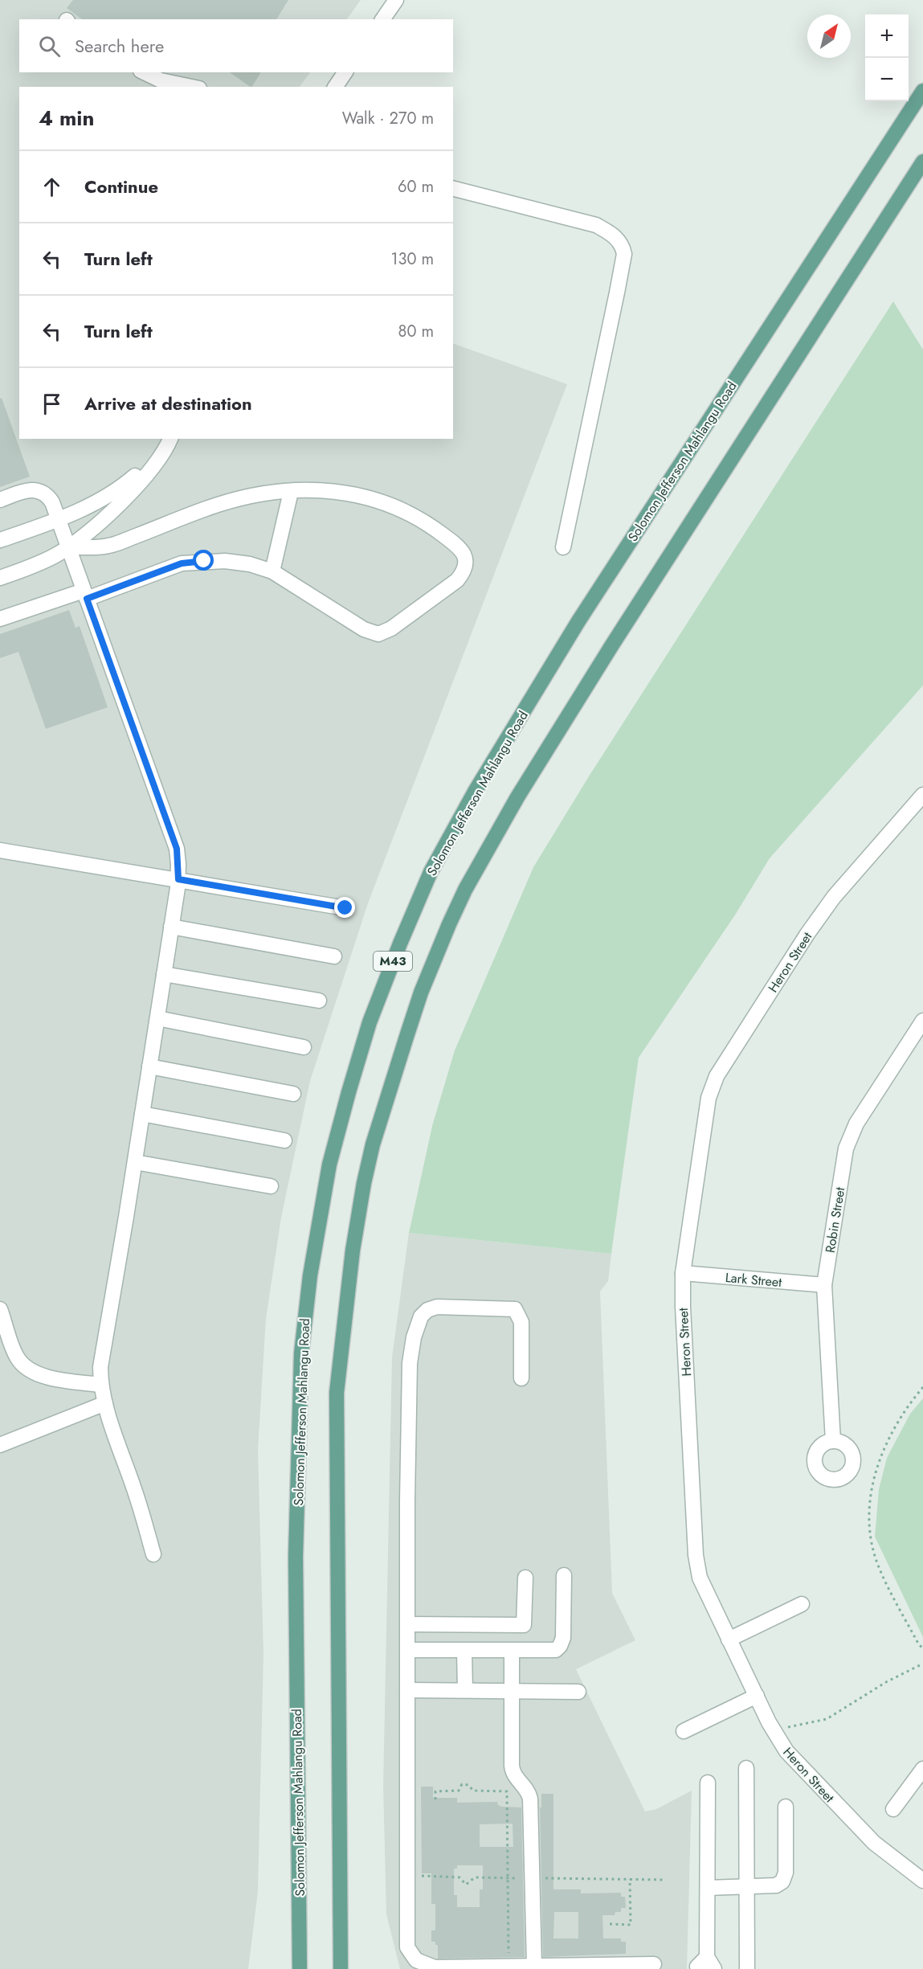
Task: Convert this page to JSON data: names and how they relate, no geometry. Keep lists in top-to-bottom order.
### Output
{
  "streets": {
    "main road": ["Solomon Jefferson Mahlangu Road", "M43"],
    "street": ["Heron Street", "Robin Street", "Lark Street"]
  },
  "crossings": [
    ["Heron Street", "Lark Street"],
    ["Robin Street", "Lark Street"]
  ],
  "north": "top right",
  "page": {
    "map_buttons": ["+", "−"],
    "search": "Search here",
    "heading": ["4 min", "Walk · 270 m"],
    "list": [
      ["Continue", "60 m"],
      ["Turn left", "130 m"],
      ["Turn left", "80 m"],
      "Arrive at destination"
    ]
  }
}
